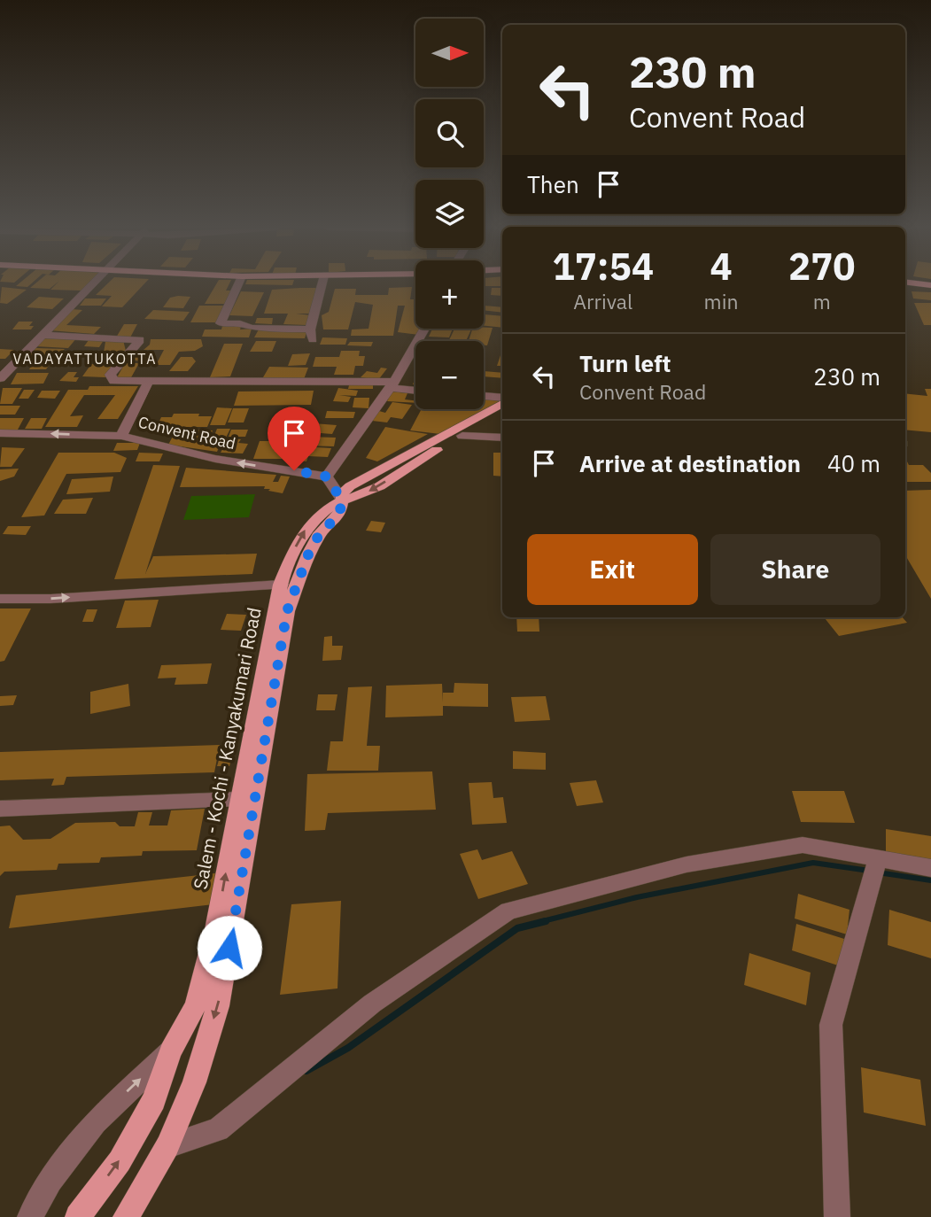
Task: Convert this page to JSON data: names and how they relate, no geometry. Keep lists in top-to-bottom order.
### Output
{
  "streets": {
    "main road": ["Salem - Kochi - Kanyakumari Road"],
    "street": ["Convent Road"]
  },
  "districts": ["VADAYATTUKOTTA"],
  "north": "right",
  "page": {
    "map_buttons": ["+", "−"],
    "turn": ["230 m", "Convent Road"],
    "then": "Then",
    "eta": [
      "17:54",
      "Arrival",
      "4",
      "min",
      "270",
      "m"
    ],
    "list": [
      {
        "name": "Turn left",
        "note": "Convent Road",
        "value": "230 m"
      },
      {
        "name": "Arrive at destination",
        "value": "40 m"
      }
    ],
    "buttons": ["Exit", "Share"]
  }
}
